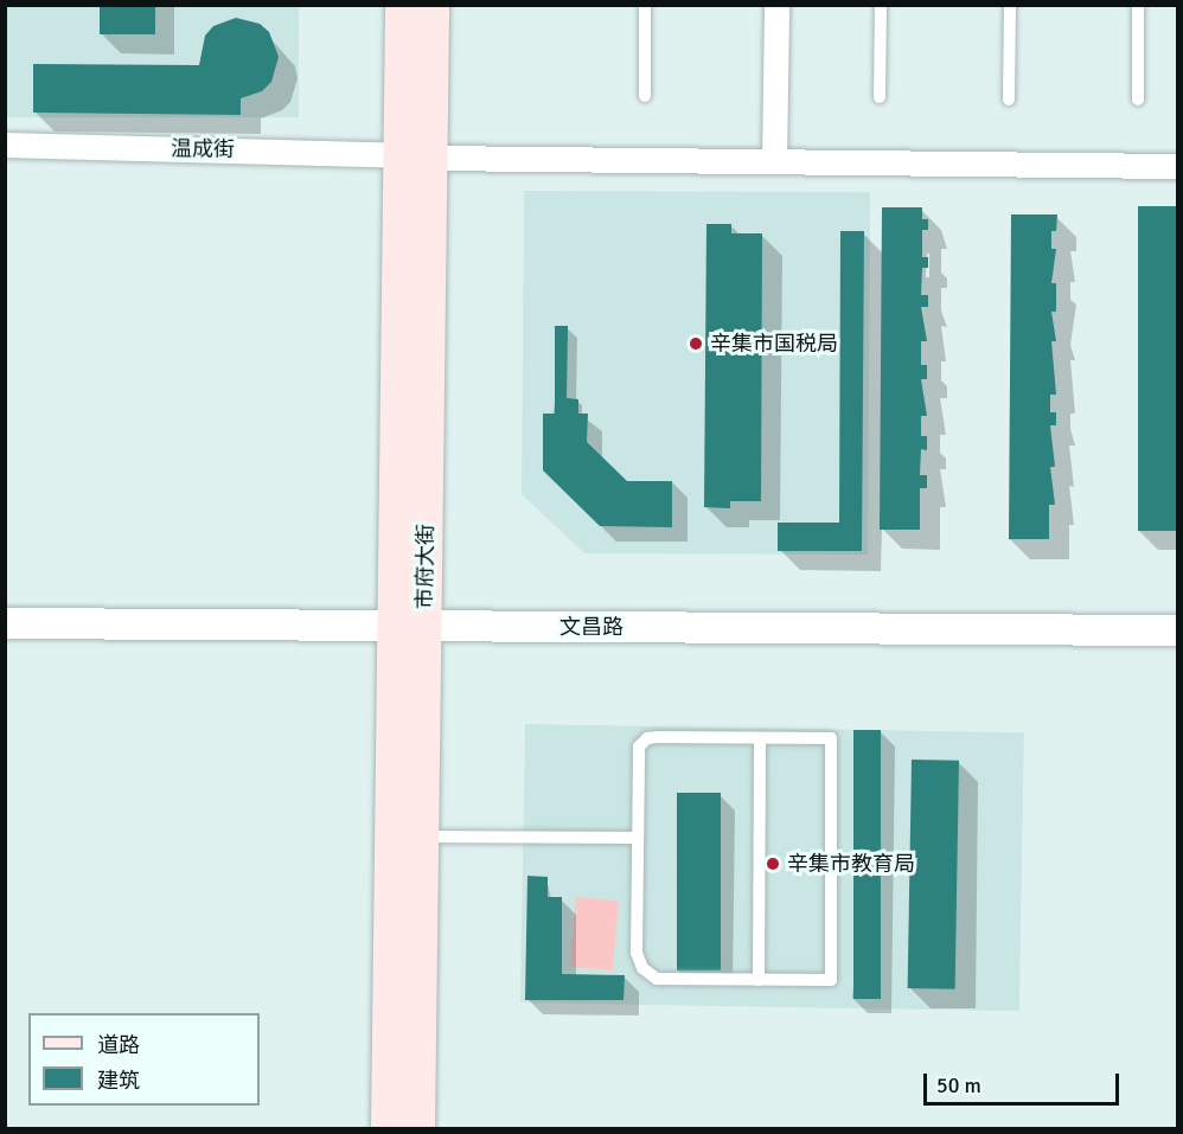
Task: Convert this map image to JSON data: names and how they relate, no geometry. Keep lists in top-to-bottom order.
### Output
{
  "streets": {
    "main road": ["市府大街"],
    "street": ["温成街", "文昌路"]
  },
  "crossings": [
    ["温成街", "市府大街"],
    ["市府大街", "文昌路"]
  ],
  "places": ["辛集市国税局", "辛集市教育局"],
  "legend": ["道路", "建筑"],
  "scale_bar": "50 m"
}
